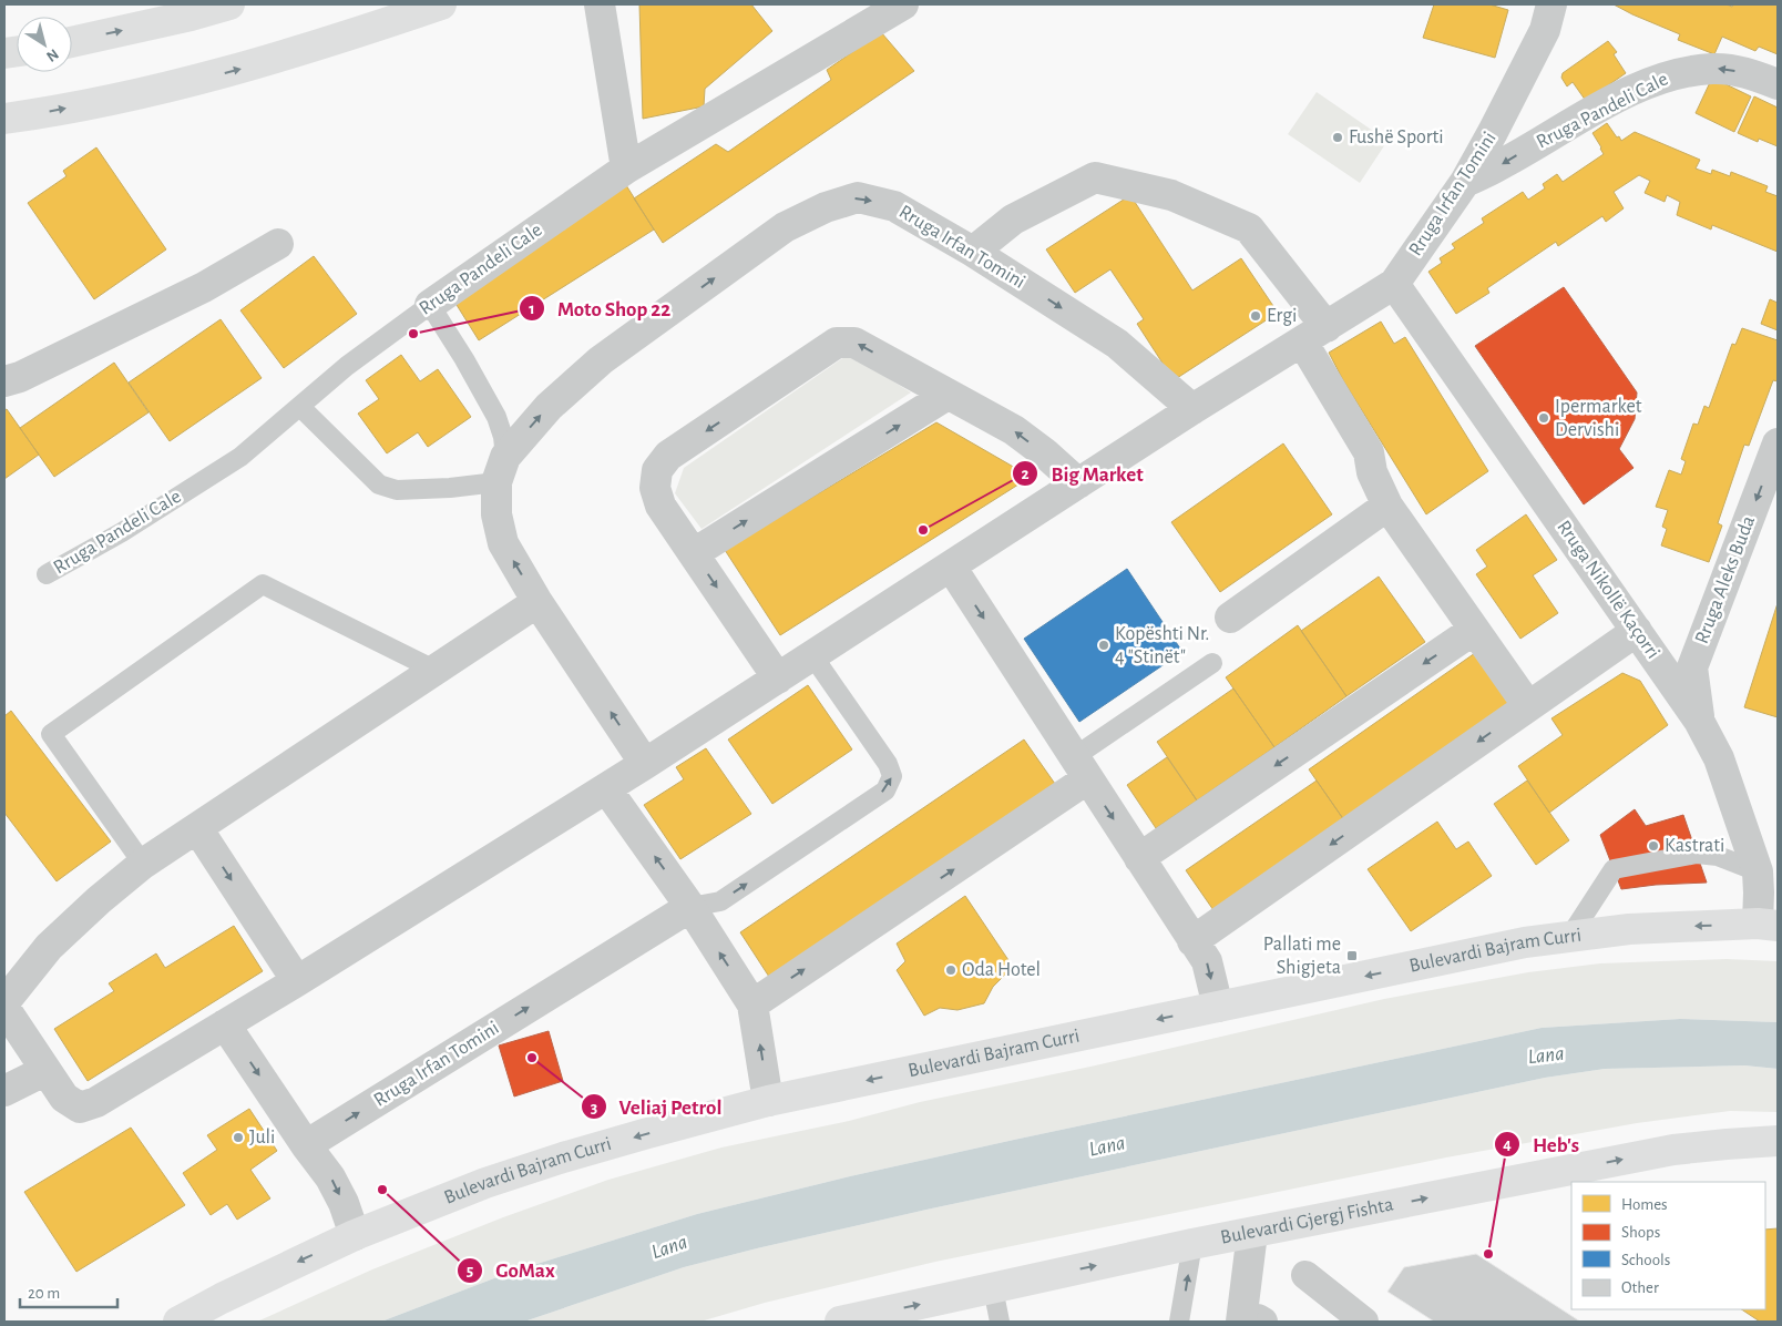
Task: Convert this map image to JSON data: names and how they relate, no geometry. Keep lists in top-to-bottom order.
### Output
{
  "streets": {
    "main road": ["Bulevardi Bajram Curri", "Bulevardi Gjergj Fishta"],
    "street": [
      "Rruga Pandeli Cale",
      "Rruga Irfan Tomini",
      "Rruga Aleks Buda",
      "Rruga Nikollë Kaçorri"
    ]
  },
  "crossings": [
    ["Rruga Pandeli Cale", "Rruga Irfan Tomini"],
    ["Rruga Irfan Tomini", "Rruga Nikollë Kaçorri"],
    ["Rruga Aleks Buda", "Rruga Nikollë Kaçorri"],
    ["Rruga Nikollë Kaçorri", "Bulevardi Bajram Curri"]
  ],
  "one_way": ["Rruga Aleks Buda", "Bulevardi Bajram Curri", "Bulevardi Gjergj Fishta"],
  "water": ["Lana"],
  "places": {
    "other": [
      "Fushë Sporti",
      "Ergi",
      "Moto Shop 22",
      "Ipermarket Dervishi",
      "Big Market",
      "Kopështi Nr. 4 \"Stinët\"",
      "Kastrati",
      "Oda Hotel",
      "Veliaj Petrol",
      "Juli",
      "GoMax",
      "Heb's"
    ],
    "transit": ["Pallati me Shigjeta"]
  },
  "legend": [
    "Homes",
    "Shops",
    "Schools",
    "Other"
  ],
  "scale_bar": "20 m",
  "north": "bottom right"
}
